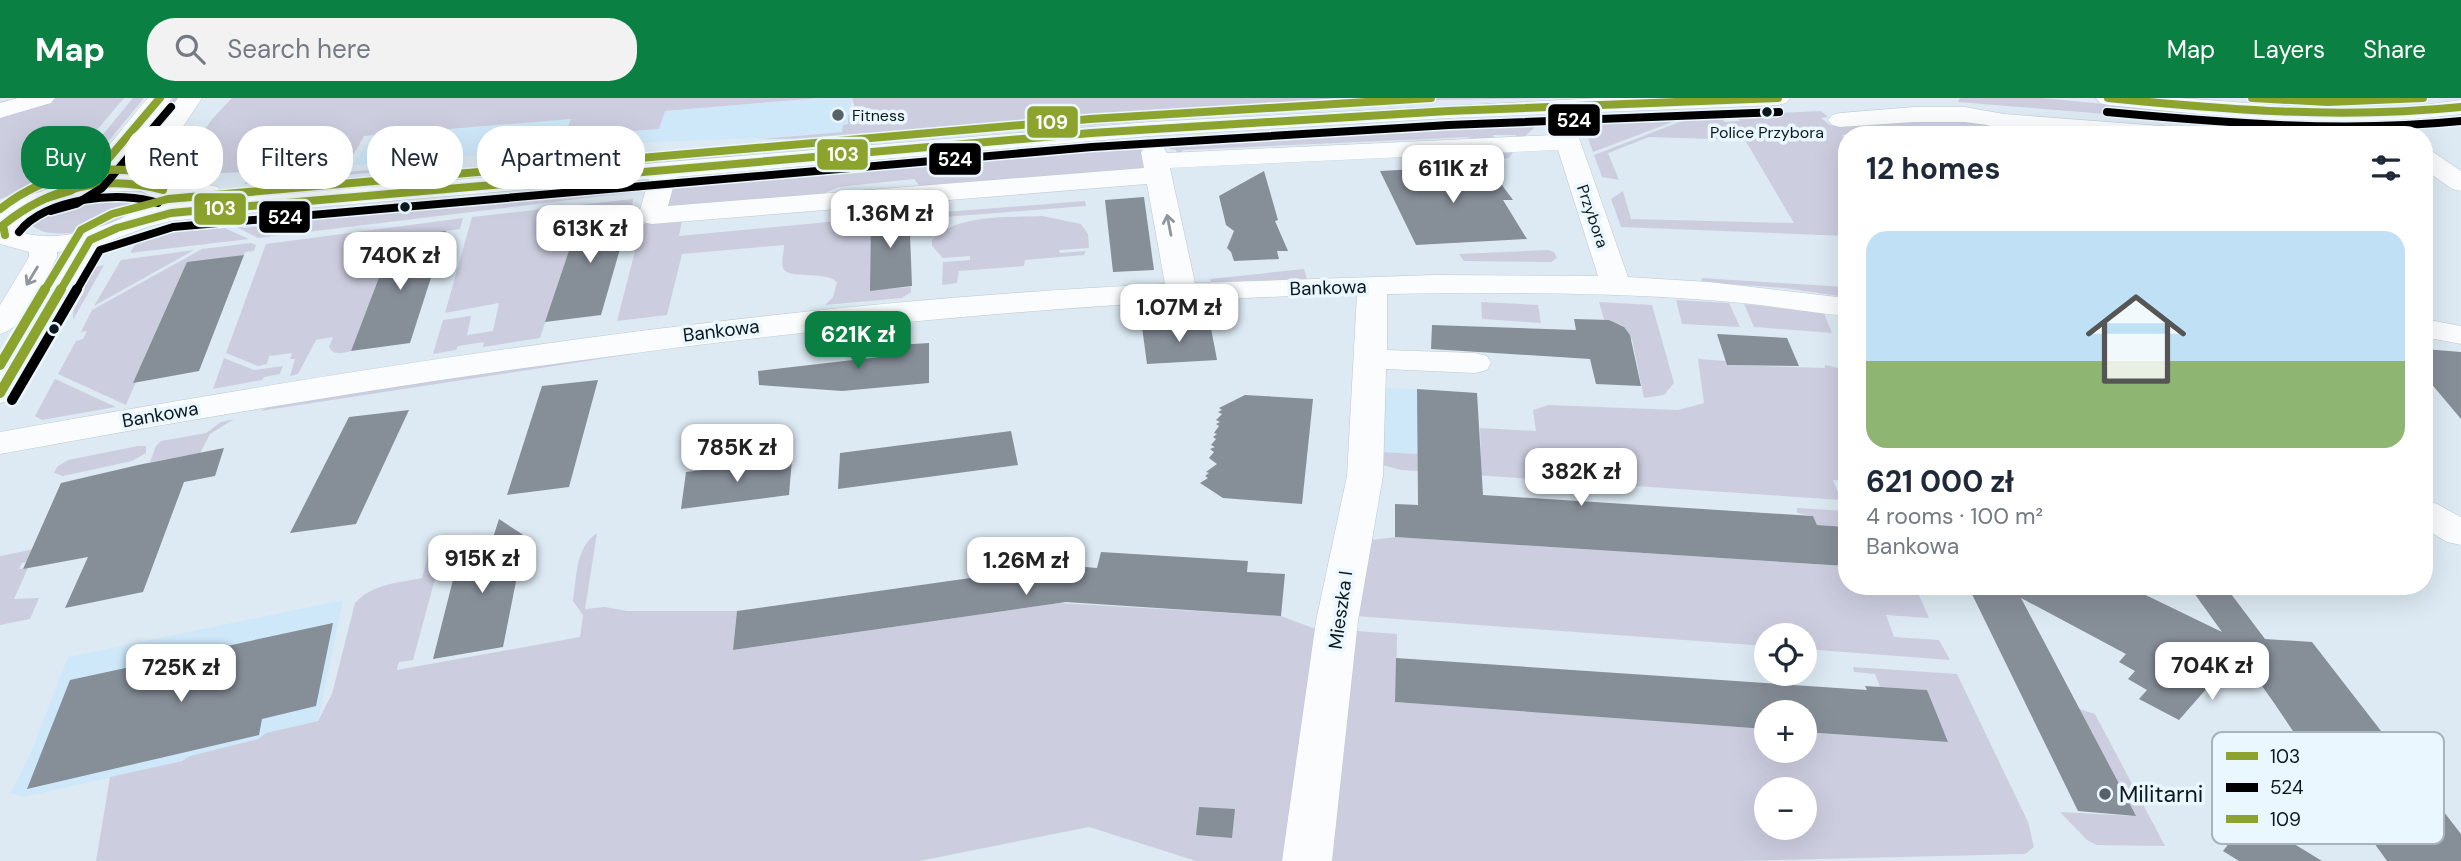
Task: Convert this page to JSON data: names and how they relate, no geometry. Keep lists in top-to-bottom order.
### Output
{
  "streets": {
    "street": ["Przybora", "Bankowa", "Mieszka I"]
  },
  "crossings": [
    ["Przybora", "Bankowa"],
    ["Bankowa", "Mieszka I"]
  ],
  "places": ["Police Przybora", "Fitness", "Militarni"],
  "lines": ["transit line 103", "transit line 109", "transit line 524"],
  "legend": ["103", "524", "109"],
  "page": {
    "header": "Map",
    "search": "Search here",
    "nav": ["Map", "Layers", "Share"],
    "chip": [
      "Buy",
      "Rent",
      "Filters",
      "New",
      "Apartment"
    ],
    "heading": "12 homes",
    "price": [
      "611K zł",
      "1.36M zł",
      "613K zł",
      "740K zł",
      "1.07M zł",
      "621K zł",
      "785K zł",
      "382K zł",
      "915K zł",
      "1.26M zł",
      "704K zł",
      "725K zł"
    ],
    "list": [
      {
        "name": "621 000 zł",
        "note": "4 rooms · 100 m² · Bankowa"
      }
    ],
    "map_buttons": ["+", "−"]
  }
}
